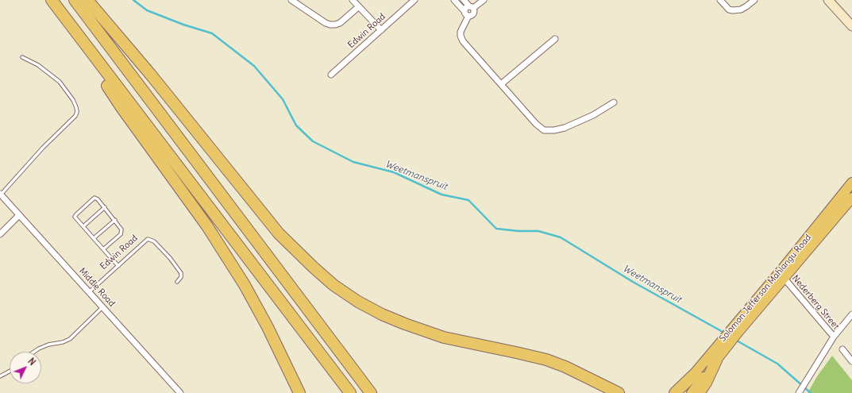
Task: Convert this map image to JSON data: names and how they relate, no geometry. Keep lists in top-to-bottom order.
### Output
{
  "streets": {
    "main road": ["Solomon Jefferson Mahlangu Road"],
    "street": ["Edwin Road", "Middle Road", "Nederberg Street"]
  },
  "crossings": [
    ["Edwin Road", "Middle Road"],
    ["Solomon Jefferson Mahlangu Road", "Nederberg Street"]
  ],
  "water": ["Weetmanspruit"],
  "north": "top right"
}
